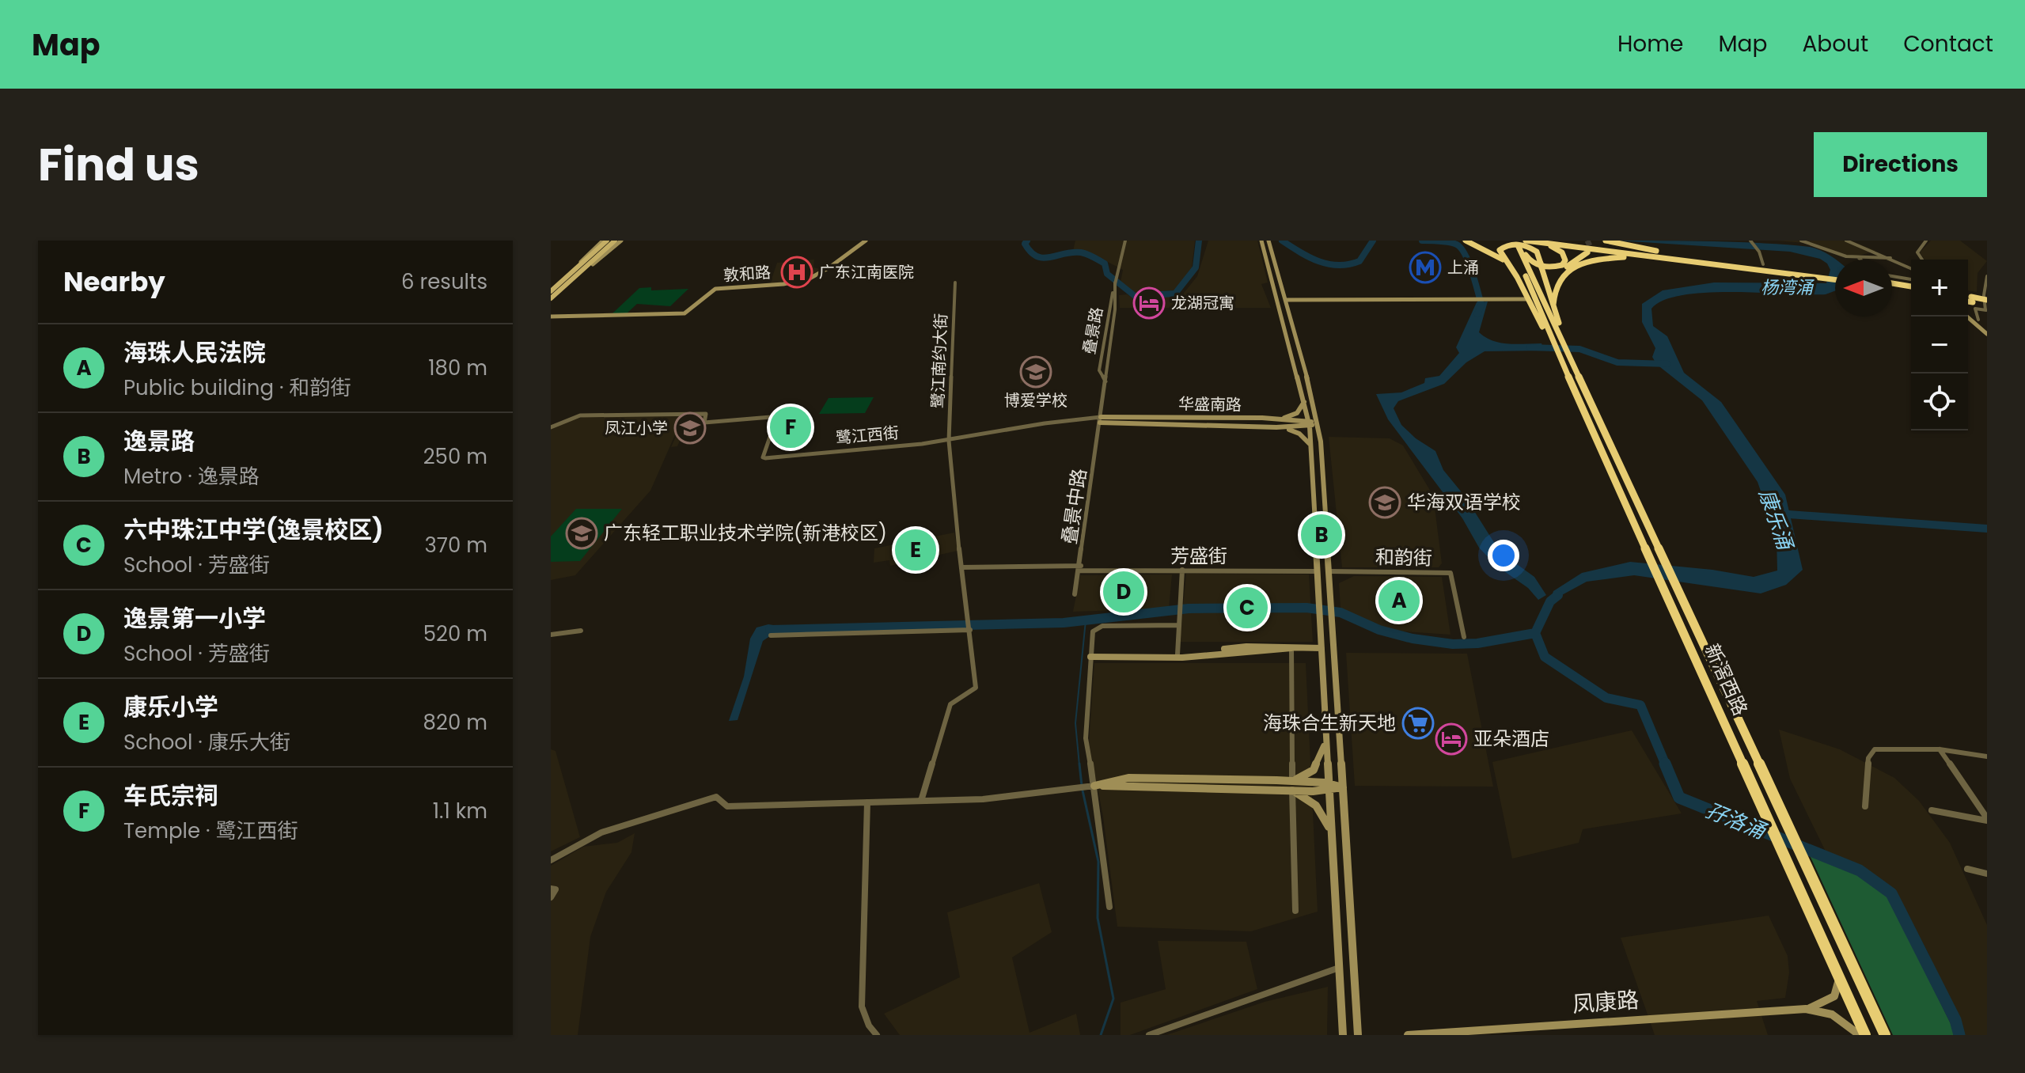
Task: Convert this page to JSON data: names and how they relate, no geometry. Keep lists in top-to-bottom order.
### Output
{
  "streets": {
    "highway": ["新滘西路"],
    "street": [
      "敦和路",
      "叠景路",
      "鹭江南约大街",
      "华盛南路",
      "鹭江西街",
      "叠景中路",
      "芳盛街",
      "和韵街",
      "凤康路"
    ]
  },
  "crossings": [
    ["叠景路", "华盛南路"],
    ["叠景路", "鹭江西街"],
    ["叠景路", "叠景中路"],
    ["鹭江南约大街", "鹭江西街"],
    ["鹭江南约大街", "芳盛街"],
    ["华盛南路", "鹭江西街"],
    ["华盛南路", "叠景中路"],
    ["鹭江西街", "叠景中路"],
    ["叠景中路", "芳盛街"]
  ],
  "water": ["杨湾涌", "康乐涌", "孖洛涌"],
  "places": {
    "metro station": ["上涌"],
    "hospital": ["广东江南医院"],
    "hotel": ["龙湖冠寓", "亚朵酒店"],
    "school or university": [
      "博爱学校",
      "凤江小学",
      "华海双语学校",
      "广东轻工职业技术学院(新港校区)"
    ],
    "supermarket": ["海珠合生新天地"]
  },
  "north": "left",
  "page": {
    "header": "Map",
    "nav": [
      "Home",
      "Map",
      "About",
      "Contact"
    ],
    "title": "Find us",
    "buttons": "Directions",
    "heading": ["Nearby", "6 results"],
    "map_buttons": ["+", "−"],
    "list": [
      {
        "mark": "A",
        "name": "海珠人民法院",
        "note": "Public building · 和韵街",
        "value": "180 m"
      },
      {
        "mark": "B",
        "name": "逸景路",
        "note": "Metro · 逸景路",
        "value": "250 m"
      },
      {
        "mark": "C",
        "name": "六中珠江中学(逸景校区)",
        "note": "School · 芳盛街",
        "value": "370 m"
      },
      {
        "mark": "D",
        "name": "逸景第一小学",
        "note": "School · 芳盛街",
        "value": "520 m"
      },
      {
        "mark": "E",
        "name": "康乐小学",
        "note": "School · 康乐大街",
        "value": "820 m"
      },
      {
        "mark": "F",
        "name": "车氏宗祠",
        "note": "Temple · 鹭江西街",
        "value": "1.1 km"
      }
    ],
    "pins": [
      "F",
      "B",
      "E",
      "D",
      "A",
      "C"
    ]
  }
}
